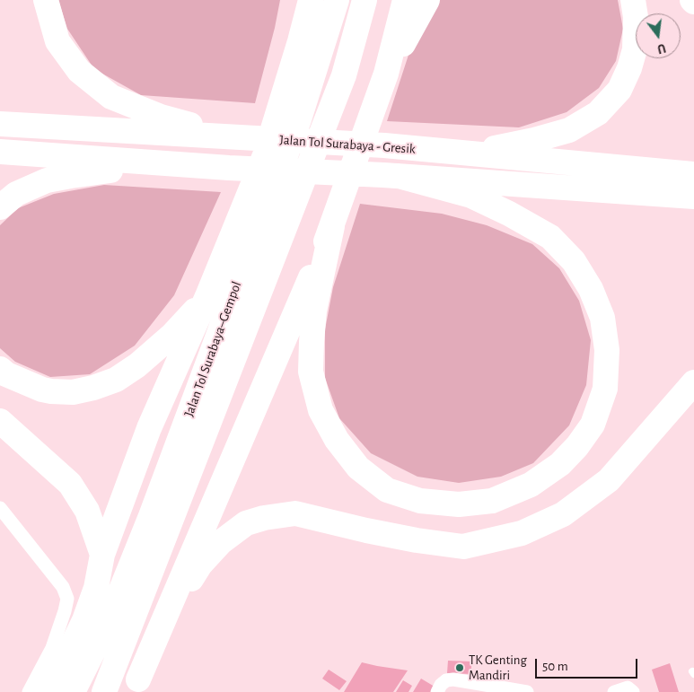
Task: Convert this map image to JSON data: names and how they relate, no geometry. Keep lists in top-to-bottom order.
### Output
{
  "streets": {
    "highway": ["Jalan Tol Surabaya - Gresik", "Jalan Tol Surabaya–Gempol"]
  },
  "places": ["TK Genting Mandiri"],
  "scale_bar": "50 m",
  "north": "bottom"
}
